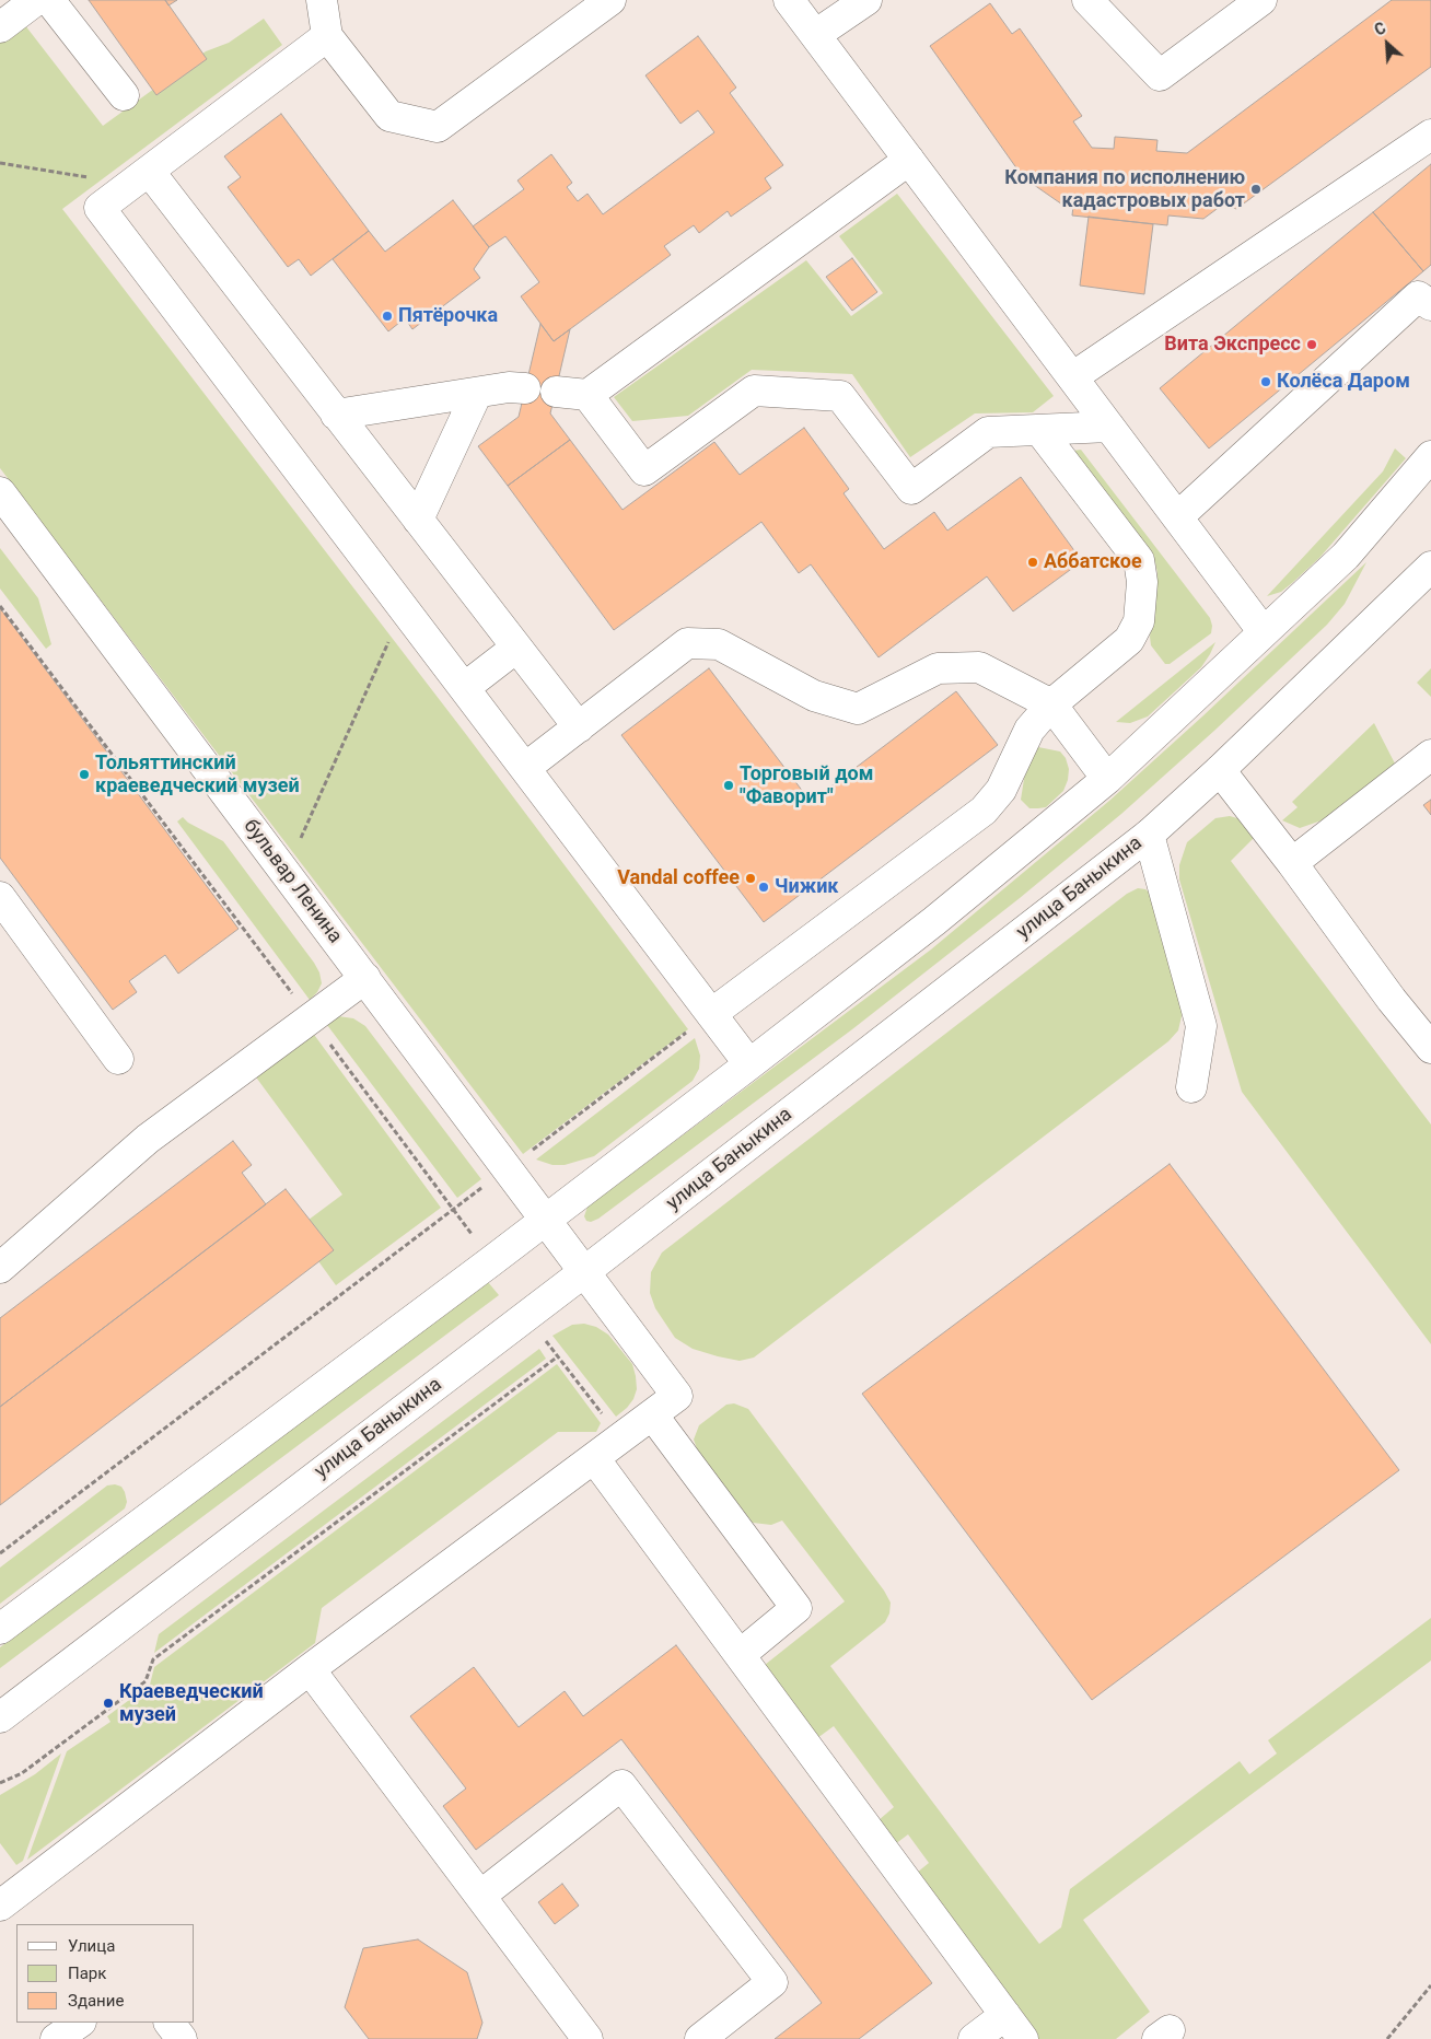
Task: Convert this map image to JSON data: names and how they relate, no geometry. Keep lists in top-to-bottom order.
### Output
{
  "streets": {
    "main road": ["бульвар Ленина", "улица Баныкина"]
  },
  "crossings": [
    ["бульвар Ленина", "улица Баныкина"]
  ],
  "places": [
    "Компания по исполнению кадастровых работ",
    "Пятёрочка",
    "Вита Экспресс",
    "Колёса Даром",
    "Аббатское",
    "Тольяттинский краеведческий музей",
    "Торговый дом \"Фаворит\"",
    "Vandal coffee",
    "Чижик",
    "Краеведческий музей"
  ],
  "legend": ["Улица", "Парк", "Здание"],
  "north": "top left"
}
